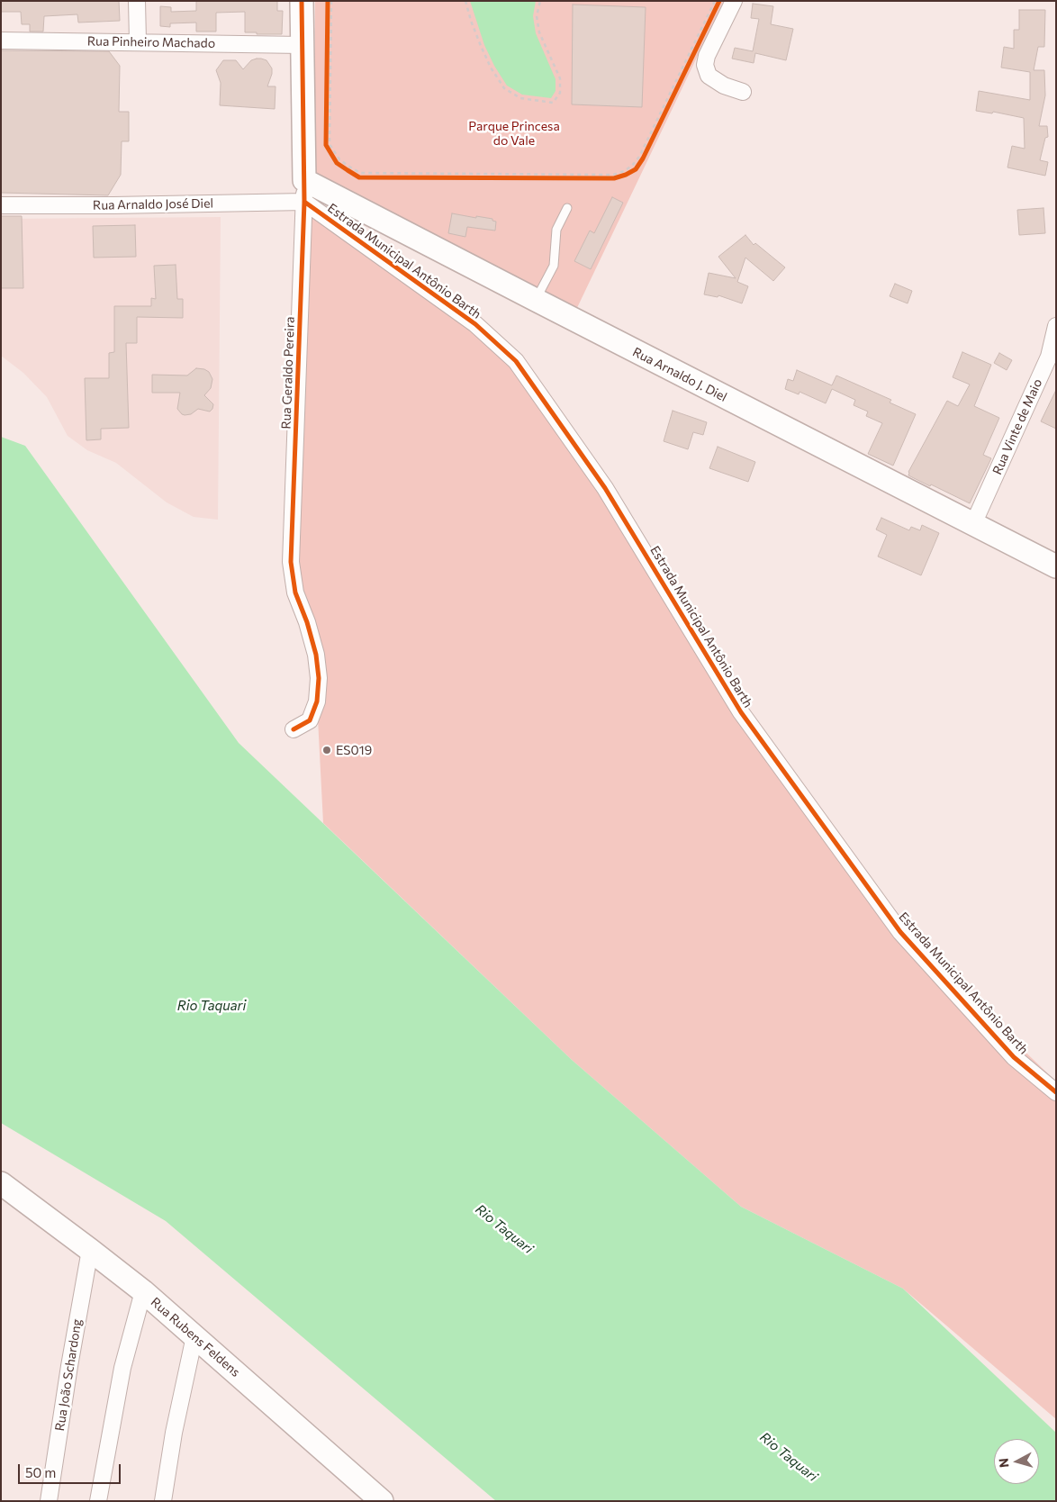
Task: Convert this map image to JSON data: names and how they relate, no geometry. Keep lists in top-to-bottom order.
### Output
{
  "streets": {
    "street": [
      "Rua Pinheiro Machado",
      "Rua Arnaldo José Diel",
      "Estrada Municipal Antônio Barth",
      "Rua Geraldo Pereira",
      "Rua Arnaldo J. Diel",
      "Rua Vinte de Maio",
      "Rua Rubens Feldens",
      "Rua João Schardong"
    ]
  },
  "crossings": [
    ["Rua Pinheiro Machado", "Rua Geraldo Pereira"],
    ["Rua Arnaldo José Diel", "Estrada Municipal Antônio Barth"],
    ["Rua Arnaldo José Diel", "Rua Geraldo Pereira"],
    ["Rua Arnaldo José Diel", "Rua Arnaldo J. Diel"],
    ["Estrada Municipal Antônio Barth", "Rua Geraldo Pereira"],
    ["Estrada Municipal Antônio Barth", "Rua Arnaldo J. Diel"],
    ["Rua Geraldo Pereira", "Rua Arnaldo J. Diel"],
    ["Rua Arnaldo J. Diel", "Rua Vinte de Maio"],
    ["Rua Rubens Feldens", "Rua João Schardong"]
  ],
  "water": ["Rio Taquari"],
  "parks": ["Parque Princesa do Vale"],
  "places": ["ES019"],
  "scale_bar": "50 m",
  "north": "left"
}
